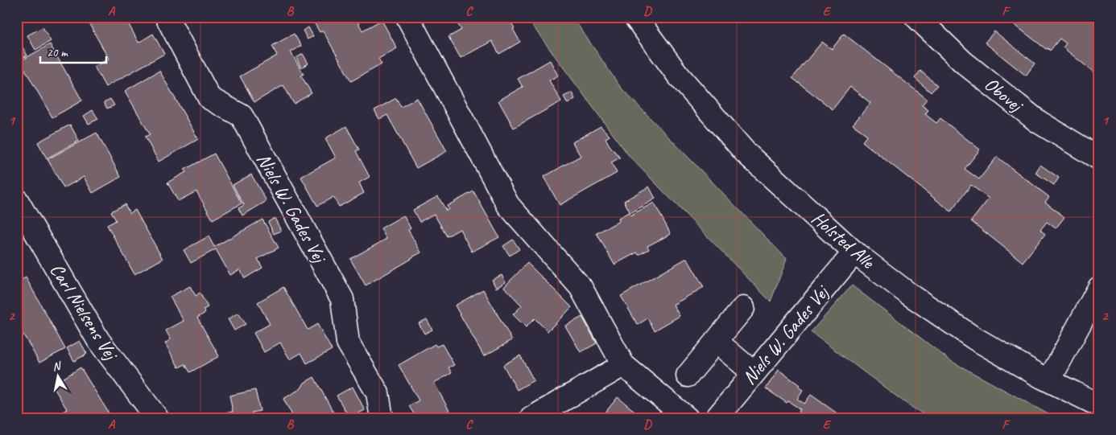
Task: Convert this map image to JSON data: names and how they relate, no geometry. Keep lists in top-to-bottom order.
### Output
{
  "streets": {
    "street": [
      "Obovej",
      "Niels W. Gades Vej",
      "Holsted Alle",
      "Carl Nielsens Vej"
    ]
  },
  "crossings": [
    ["Niels W. Gades Vej", "Holsted Alle"]
  ],
  "scale_bar": "20 m",
  "north": "top",
  "grid": {
    "columns": [
      "A",
      "B",
      "C",
      "D",
      "E",
      "F"
    ],
    "rows": ["1", "2"]
  }
}
